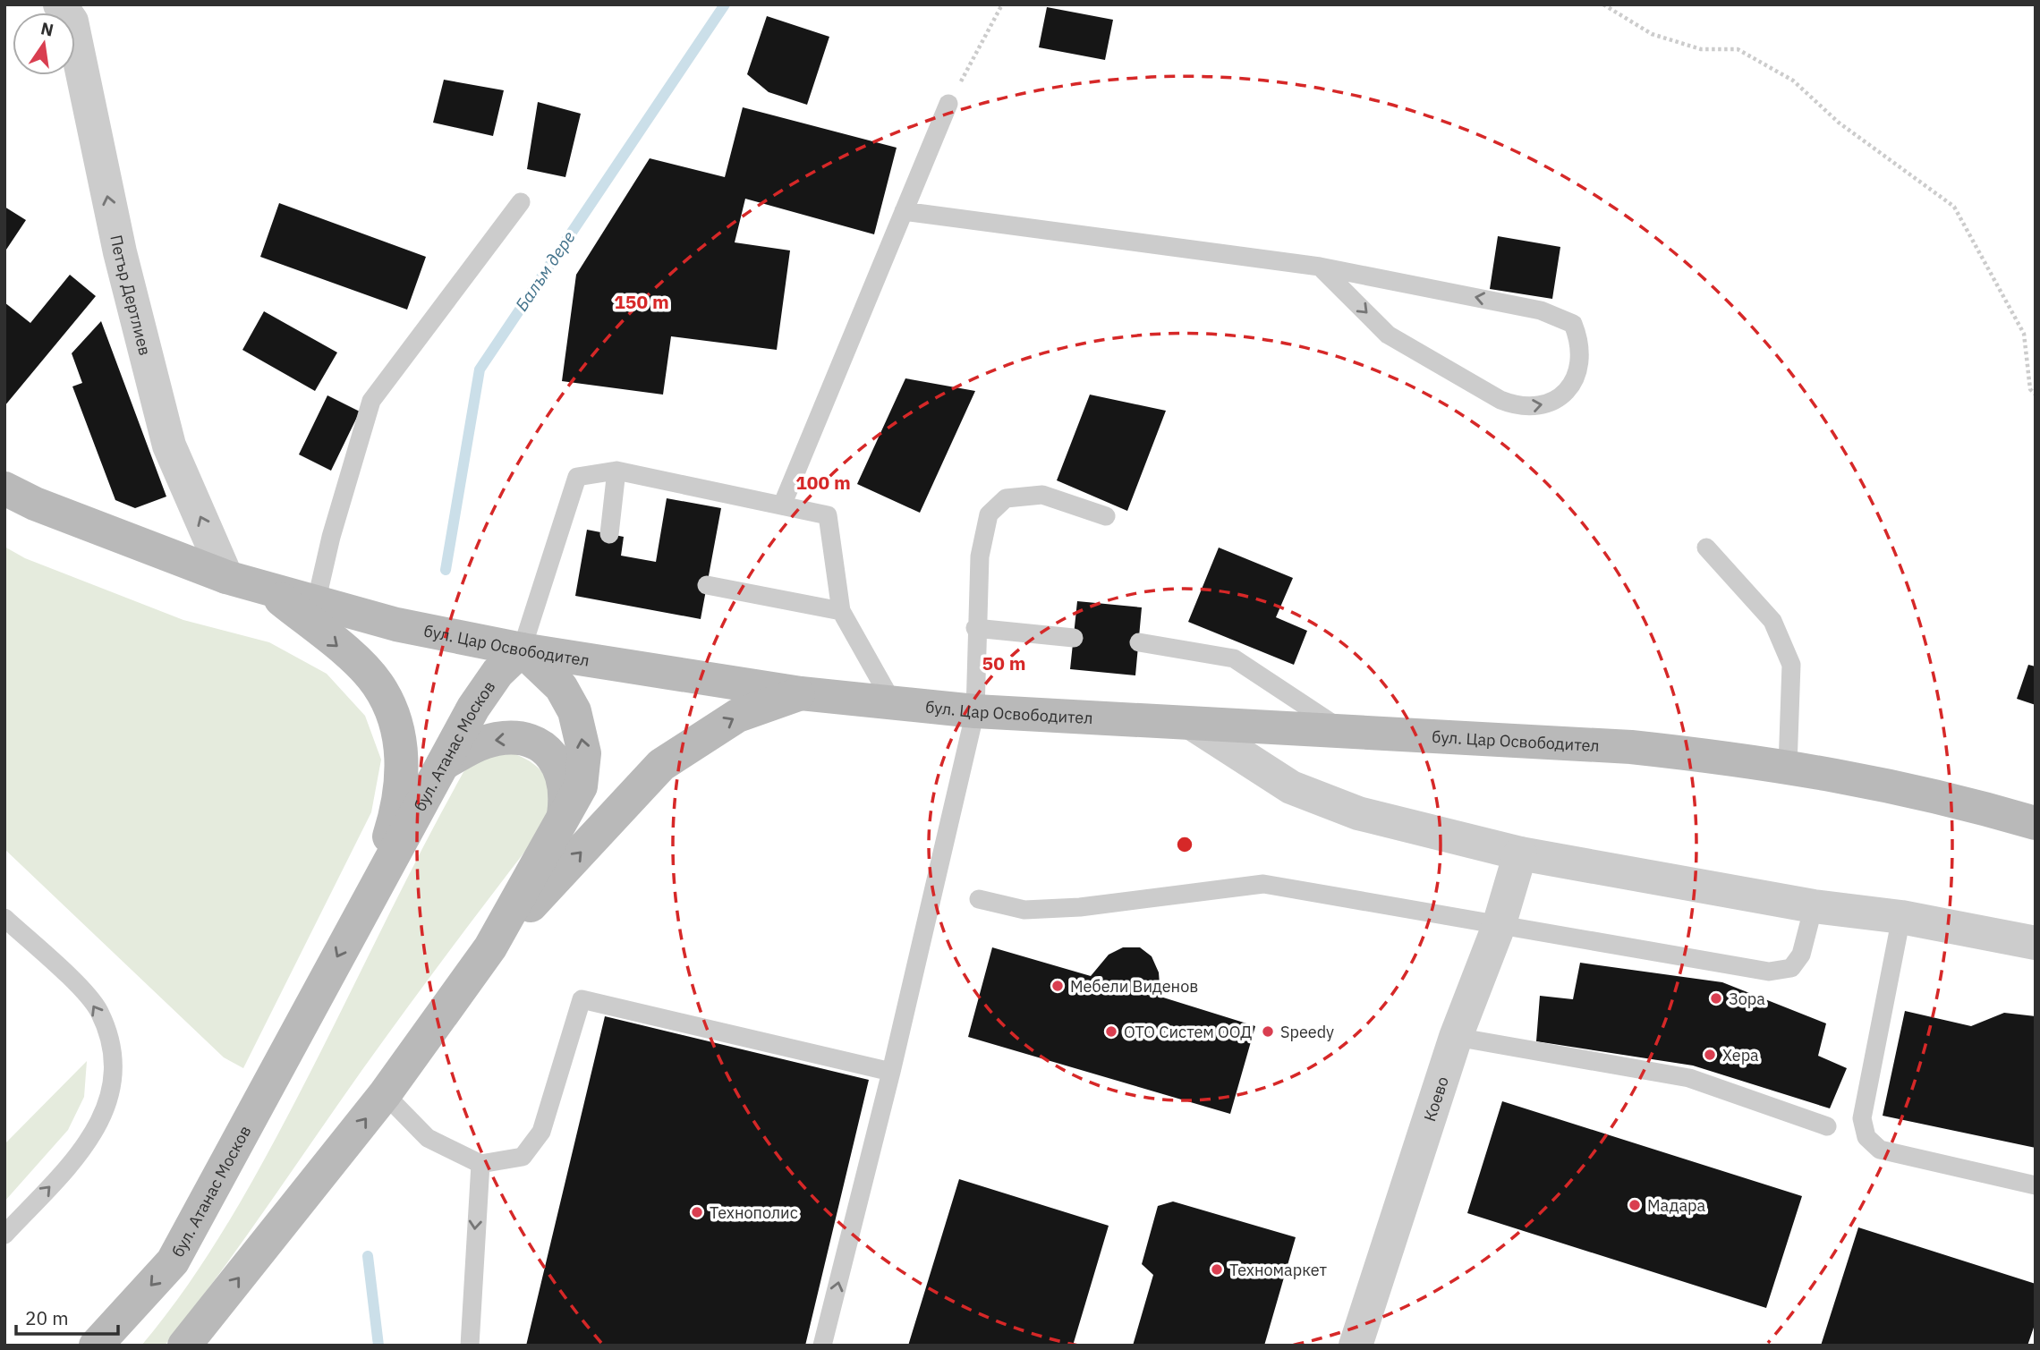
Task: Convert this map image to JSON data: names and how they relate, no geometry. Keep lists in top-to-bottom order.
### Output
{
  "streets": {
    "main road": ["бул. Цар Освободител", "бул. Атанас Москов"],
    "street": ["Петър Дертлиев", "Коево"]
  },
  "crossings": [
    ["Петър Дертлиев", "бул. Цар Освободител"],
    ["бул. Цар Освободител", "бул. Атанас Москов"]
  ],
  "one_way": ["Петър Дертлиев"],
  "water": ["Балъм дере"],
  "places": [
    "Мебели Виденов",
    "Зора",
    "ОТО Систем ООД",
    "Speedy",
    "Хера",
    "Мадара",
    "Технополис",
    "Техномаркет"
  ],
  "scale_bar": "20 m",
  "north": "top",
  "rings": ["150 m", "100 m", "50 m"]
}
